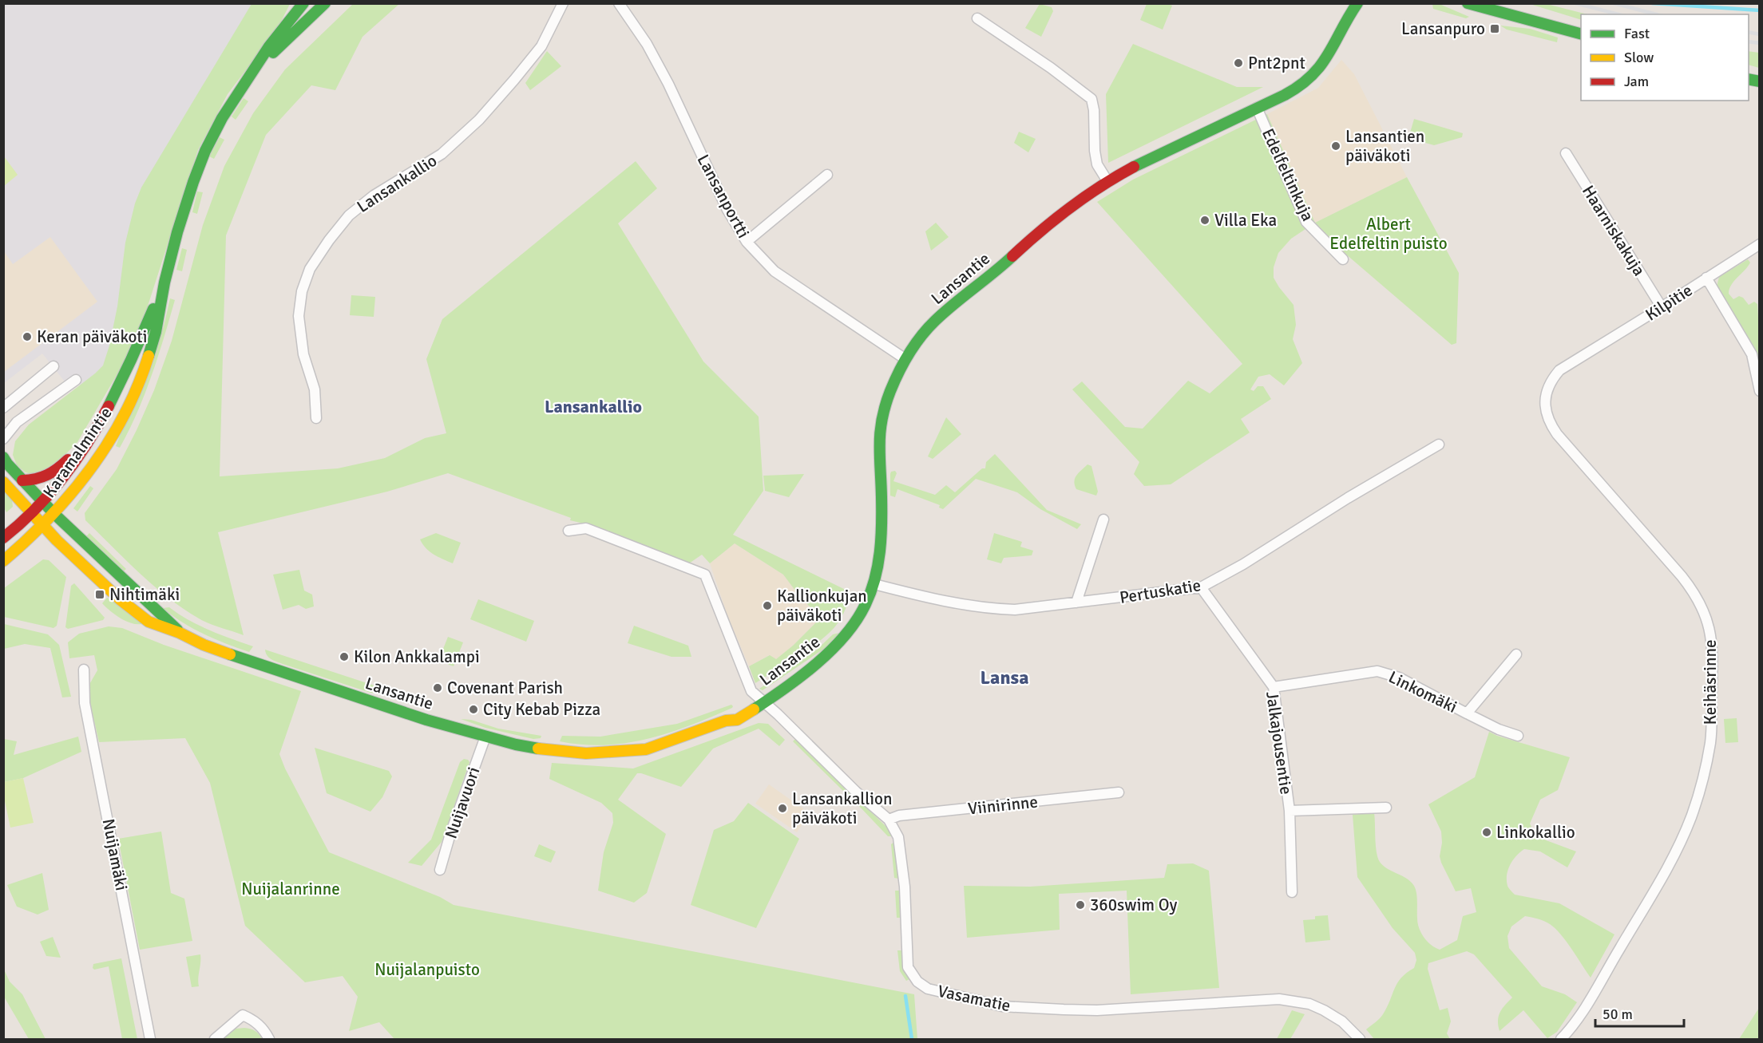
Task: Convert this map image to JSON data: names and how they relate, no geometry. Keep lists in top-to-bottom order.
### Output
{
  "streets": {
    "street": [
      "Edelfeltinkuja",
      "Lansankallio",
      "Lansanportti",
      "Haarniskakuja",
      "Lansantie",
      "Kilpitie",
      "Karamalmintie",
      "Pertuskatie",
      "Keihäsrinne",
      "Linkomäki",
      "Jalkajousentie",
      "Nuijavuori",
      "Viinirinne",
      "Nuijamäki",
      "Vasamatie"
    ]
  },
  "crossings": [
    ["Edelfeltinkuja", "Lansantie"],
    ["Lansanportti", "Lansantie"],
    ["Haarniskakuja", "Kilpitie"],
    ["Lansantie", "Karamalmintie"],
    ["Lansantie", "Pertuskatie"],
    ["Lansantie", "Nuijavuori"],
    ["Lansantie", "Vasamatie"],
    ["Kilpitie", "Keihäsrinne"],
    ["Pertuskatie", "Jalkajousentie"],
    ["Linkomäki", "Jalkajousentie"],
    ["Viinirinne", "Vasamatie"]
  ],
  "districts": ["Lansankallio", "Lansa"],
  "parks": ["Albert Edelfeltin puisto", "Nuijalanrinne", "Nuijalanpuisto"],
  "places": {
    "transit": ["Lansanpuro", "Nihtimäki"],
    "other": [
      "Pnt2pnt",
      "Lansantien päiväkoti",
      "Villa Eka",
      "Keran päiväkoti",
      "Kallionkujan päiväkoti",
      "Kilon Ankkalampi",
      "Covenant Parish",
      "City Kebab Pizza",
      "Lansankallion päiväkoti",
      "Linkokallio",
      "360swim Oy"
    ]
  },
  "legend": ["Fast", "Slow", "Jam"],
  "scale_bar": "50 m"
}
